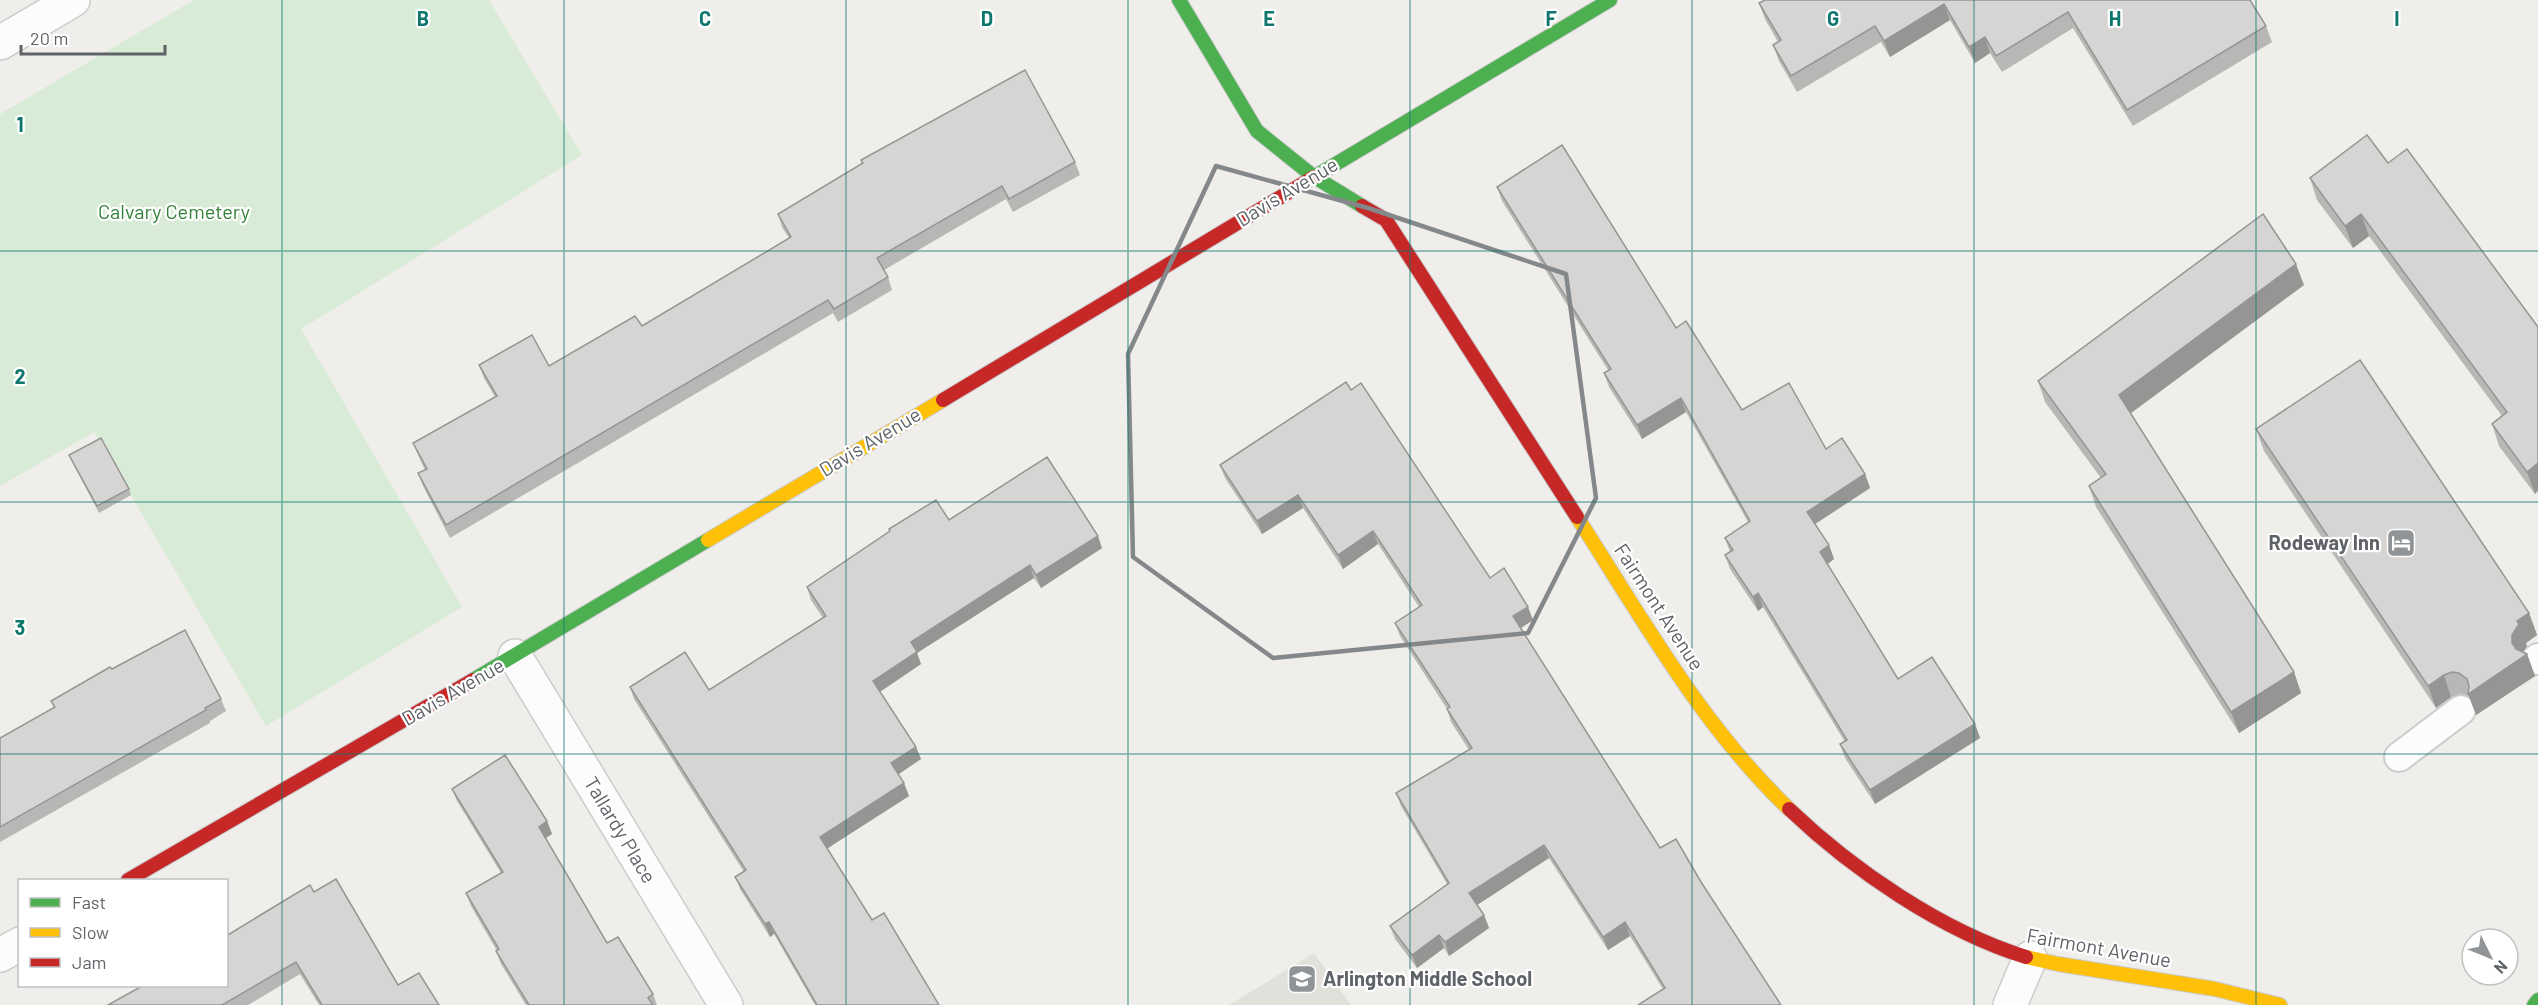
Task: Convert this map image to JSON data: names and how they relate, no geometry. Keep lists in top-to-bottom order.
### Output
{
  "streets": {
    "main road": ["Davis Avenue", "Fairmont Avenue"],
    "street": ["Tallardy Place"]
  },
  "crossings": [
    ["Davis Avenue", "Fairmont Avenue"],
    ["Davis Avenue", "Tallardy Place"]
  ],
  "parks": ["Calvary Cemetery"],
  "places": {
    "hotel": ["Rodeway Inn"],
    "school or university": ["Arlington Middle School"]
  },
  "legend": ["Fast", "Slow", "Jam"],
  "scale_bar": "20 m",
  "north": "bottom right",
  "grid": {
    "columns": [
      "B",
      "C",
      "D",
      "E",
      "F",
      "G",
      "H",
      "I"
    ],
    "rows": ["1", "2", "3"]
  }
}
